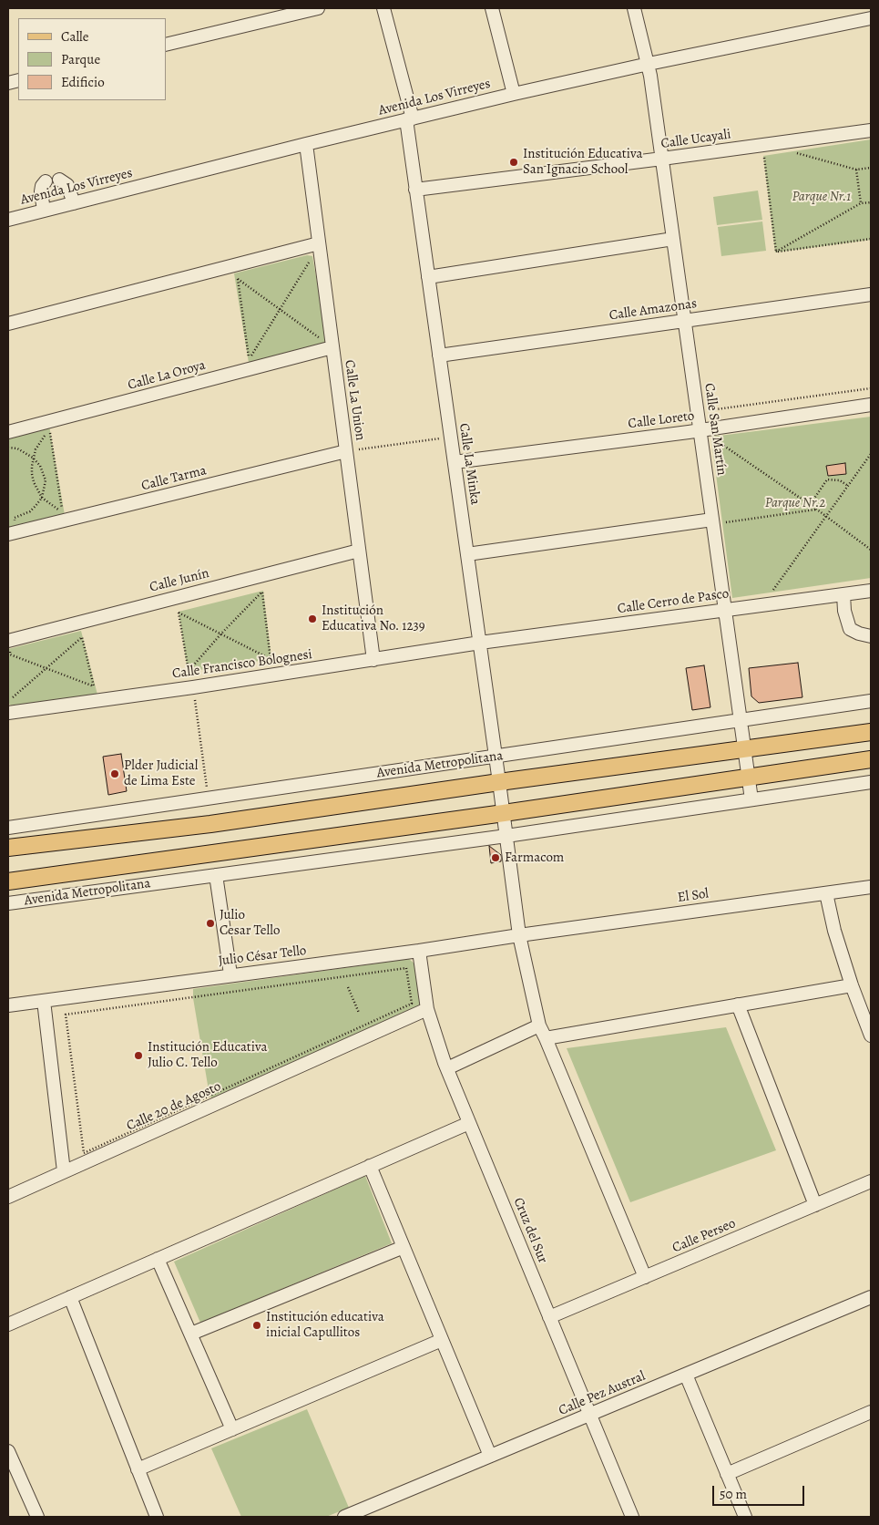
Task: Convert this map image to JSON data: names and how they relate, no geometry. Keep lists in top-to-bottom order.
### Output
{
  "streets": {
    "main road": ["Avenida Metropolitana"],
    "street": [
      "Avenida Los Virreyes",
      "Calle Ucayali",
      "Calle Amazonas",
      "Calle La Oroya",
      "Calle La Union",
      "Calle Loreto",
      "Calle San Martín",
      "Calle La Minka",
      "Calle Tarma",
      "Calle Junín",
      "Calle Cerro de Pasco",
      "Calle Francisco Bolognesi",
      "El Sol",
      "Julio César Tello",
      "Calle 20 de Agosto",
      "Cruz del Sur",
      "Calle Perseo",
      "Calle Pez Austral"
    ]
  },
  "crossings": [
    ["Avenida Los Virreyes", "Calle La Union"],
    ["Avenida Los Virreyes", "Calle San Martín"],
    ["Avenida Los Virreyes", "Calle La Minka"],
    ["Calle Ucayali", "Calle San Martín"],
    ["Calle Ucayali", "Calle La Minka"],
    ["Calle Amazonas", "Calle San Martín"],
    ["Calle Amazonas", "Calle La Minka"],
    ["Calle La Oroya", "Calle La Union"],
    ["Calle La Union", "Calle Tarma"],
    ["Calle La Union", "Calle Junín"],
    ["Calle La Union", "Calle Francisco Bolognesi"],
    ["Calle Loreto", "Calle San Martín"],
    ["Calle Loreto", "Calle La Minka"],
    ["Calle San Martín", "Calle Cerro de Pasco"],
    ["Calle San Martín", "Avenida Metropolitana"],
    ["Calle La Minka", "Calle Cerro de Pasco"],
    ["Calle La Minka", "Calle Francisco Bolognesi"],
    ["Calle La Minka", "Avenida Metropolitana"],
    ["Calle La Minka", "El Sol"],
    ["Calle La Minka", "Julio César Tello"],
    ["Calle La Minka", "Calle Perseo"],
    ["Calle Cerro de Pasco", "Calle Francisco Bolognesi"],
    ["El Sol", "Julio César Tello"],
    ["Julio César Tello", "Cruz del Sur"],
    ["Calle 20 de Agosto", "Cruz del Sur"],
    ["Cruz del Sur", "Calle Perseo"],
    ["Cruz del Sur", "Calle Pez Austral"]
  ],
  "parks": ["Parque Nr.1", "Parque Nr.2"],
  "places": [
    "Institución Educativa San Ignacio School",
    "Institución Educativa No. 1239",
    "Plder Judicial de Lima Este",
    "Farmacom",
    "Julio Cesar Tello",
    "Institución Educativa Julio C. Tello",
    "Institución educativa inicial Capullitos"
  ],
  "legend": ["Calle", "Parque", "Edificio"],
  "scale_bar": "50 m"
}
